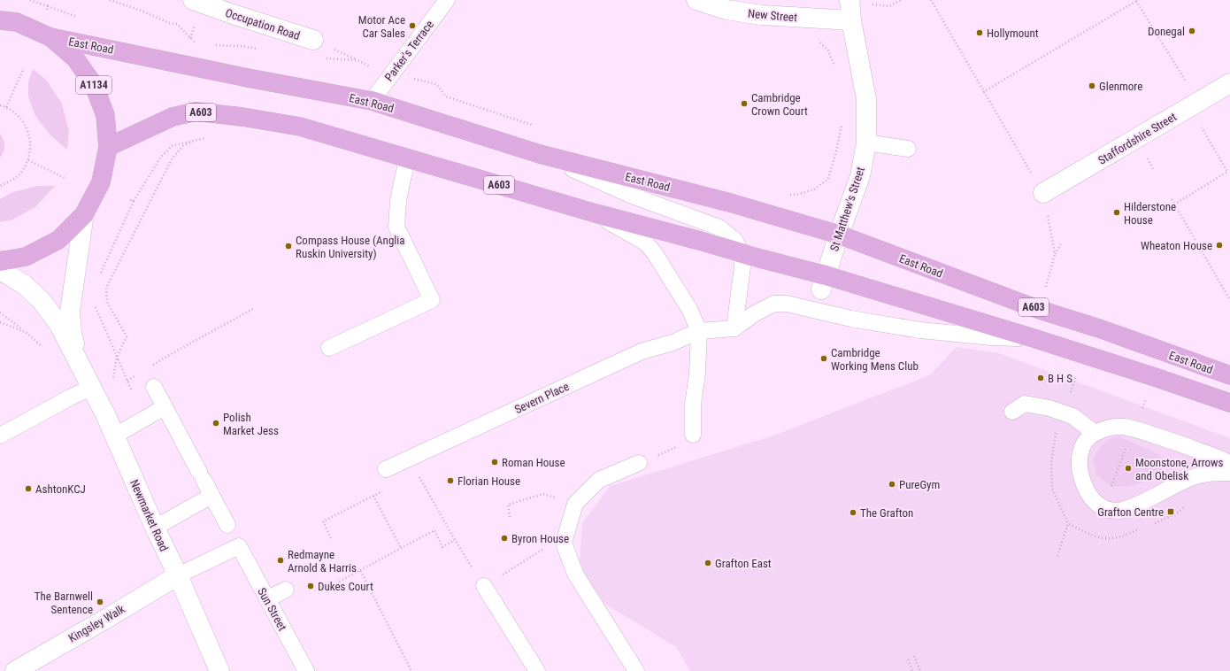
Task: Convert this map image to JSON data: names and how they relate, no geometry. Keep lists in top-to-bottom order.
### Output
{
  "streets": {
    "main road": [
      "East Road",
      "A1134",
      "A603",
      "Newmarket Road"
    ],
    "street": [
      "New Street",
      "Occupation Road",
      "Staffordshire Street",
      "St Matthew's Street",
      "Kingsley Walk"
    ],
    "lane": ["Parker's Terrace", "Severn Place", "Sun Street"]
  },
  "crossings": [
    ["New Street", "St Matthew's Street"],
    ["East Road", "Parker's Terrace"],
    ["East Road", "St Matthew's Street"],
    ["East Road", "Newmarket Road"],
    ["A603", "St Matthew's Street"],
    ["A603", "Newmarket Road"],
    ["Newmarket Road", "Sun Street"],
    ["Newmarket Road", "Kingsley Walk"],
    ["Sun Street", "Kingsley Walk"]
  ],
  "places": {
    "other": [
      "Motor Ace Car Sales",
      "Donegal",
      "Hollymount",
      "Glenmore",
      "Cambridge Crown Court",
      "Hilderstone House",
      "Wheaton House",
      "Compass House (Anglia Ruskin University)",
      "Cambridge Working Mens Club",
      "B H S",
      "Polish Market Jess",
      "Roman House",
      "Moonstone, Arrows and Obelisk",
      "Florian House",
      "PureGym",
      "AshtonKCJ",
      "The Grafton",
      "Byron House",
      "Redmayne Arnold & Harris",
      "Grafton East",
      "Dukes Court",
      "The Barnwell Sentence"
    ],
    "transit": ["Grafton Centre"]
  }
}
